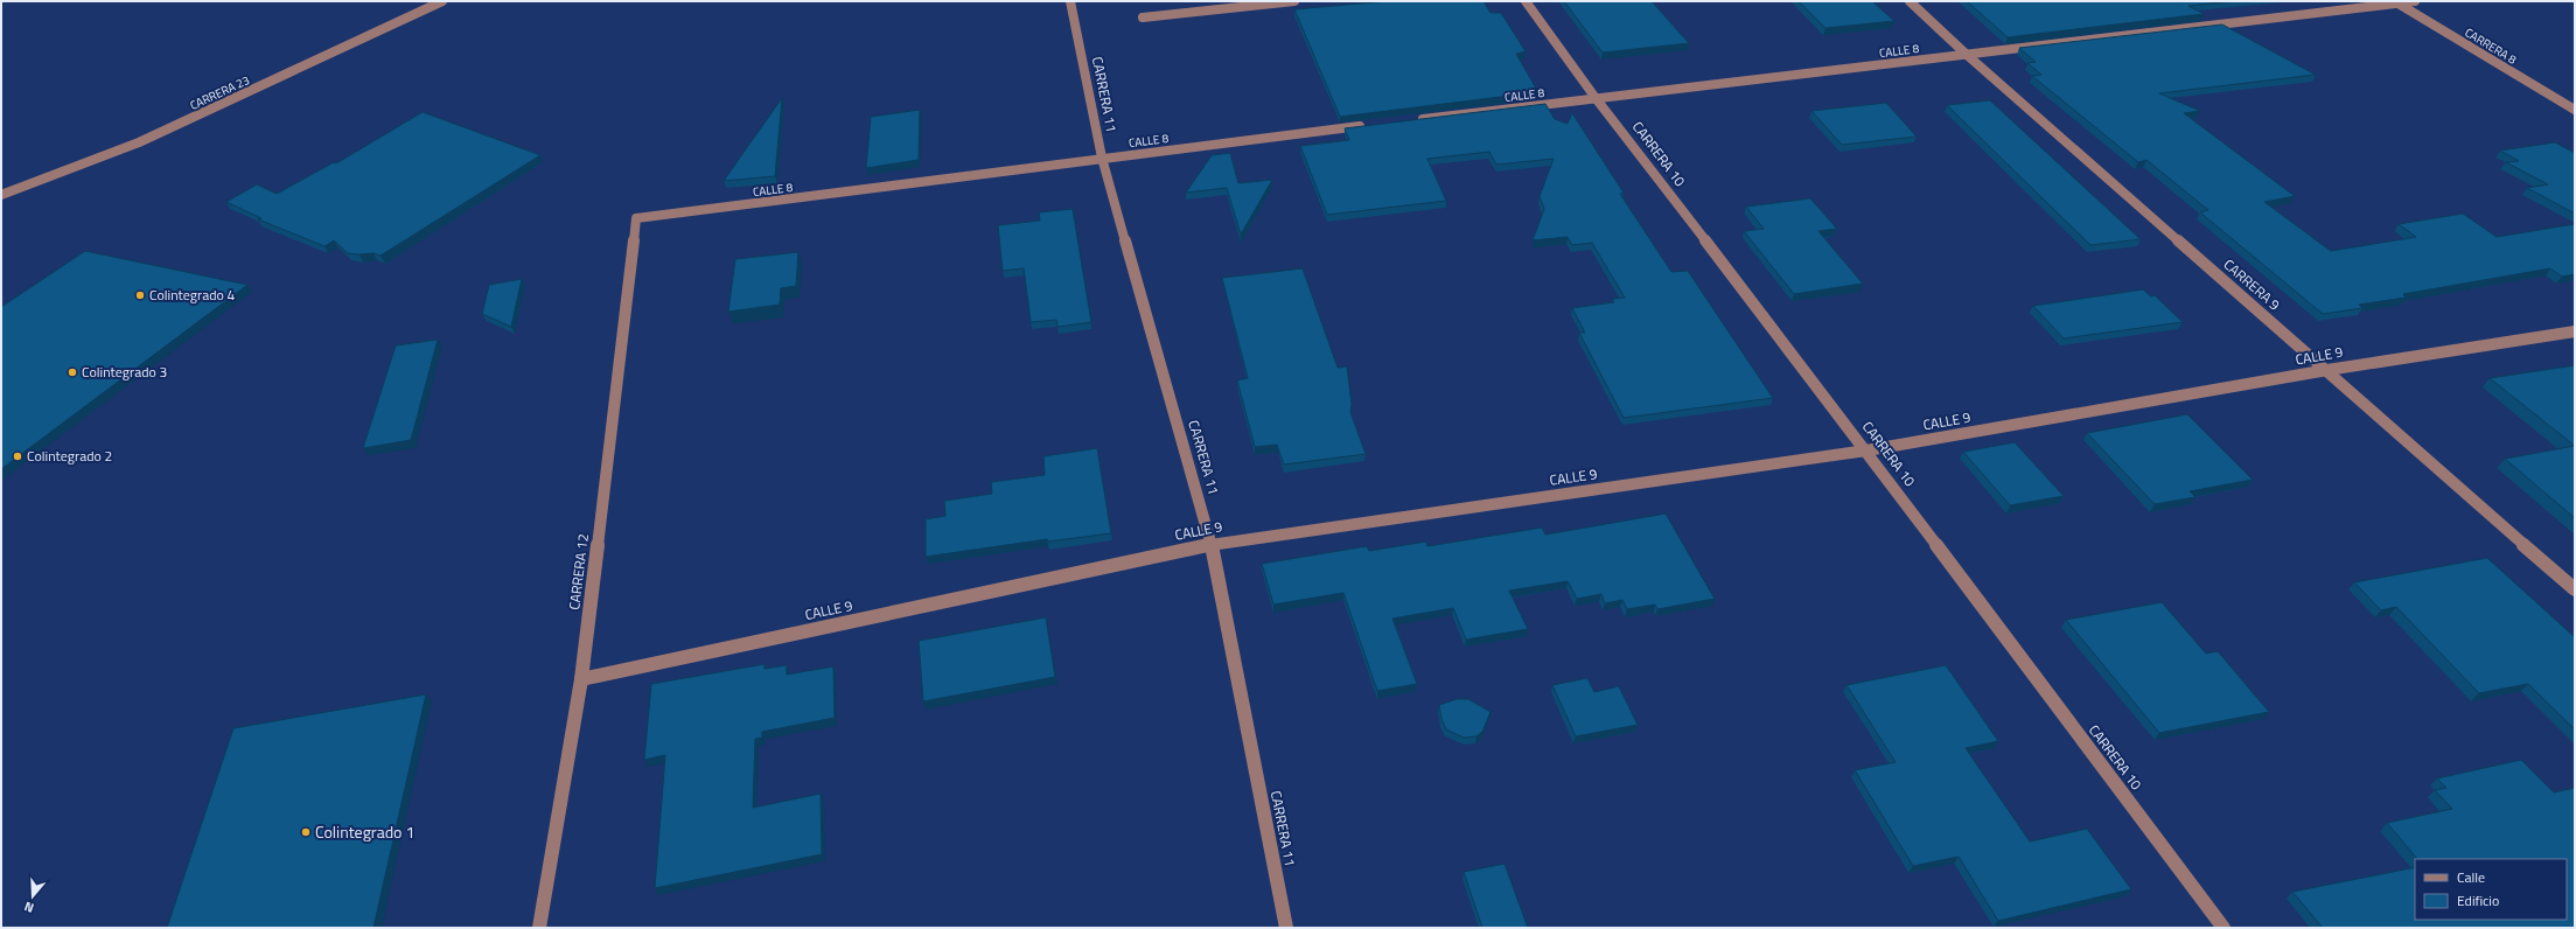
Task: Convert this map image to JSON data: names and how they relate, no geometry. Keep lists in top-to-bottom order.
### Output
{
  "streets": {
    "street": [
      "CARRERA 8",
      "CALLE 8",
      "CARRERA 23",
      "CARRERA 11",
      "CARRERA 10",
      "CARRERA 9",
      "CALLE 9",
      "CARRERA 12"
    ]
  },
  "crossings": [
    ["CARRERA 8", "CALLE 8"],
    ["CALLE 8", "CARRERA 11"],
    ["CALLE 8", "CARRERA 10"],
    ["CALLE 8", "CARRERA 9"],
    ["CALLE 8", "CARRERA 12"],
    ["CARRERA 11", "CALLE 9"],
    ["CARRERA 10", "CALLE 9"],
    ["CARRERA 9", "CALLE 9"],
    ["CALLE 9", "CARRERA 12"]
  ],
  "places": [
    "Colintegrado 4",
    "Colintegrado 3",
    "Colintegrado 2",
    "Colintegrado 1"
  ],
  "legend": ["Calle", "Edificio"],
  "north": "bottom"
}
